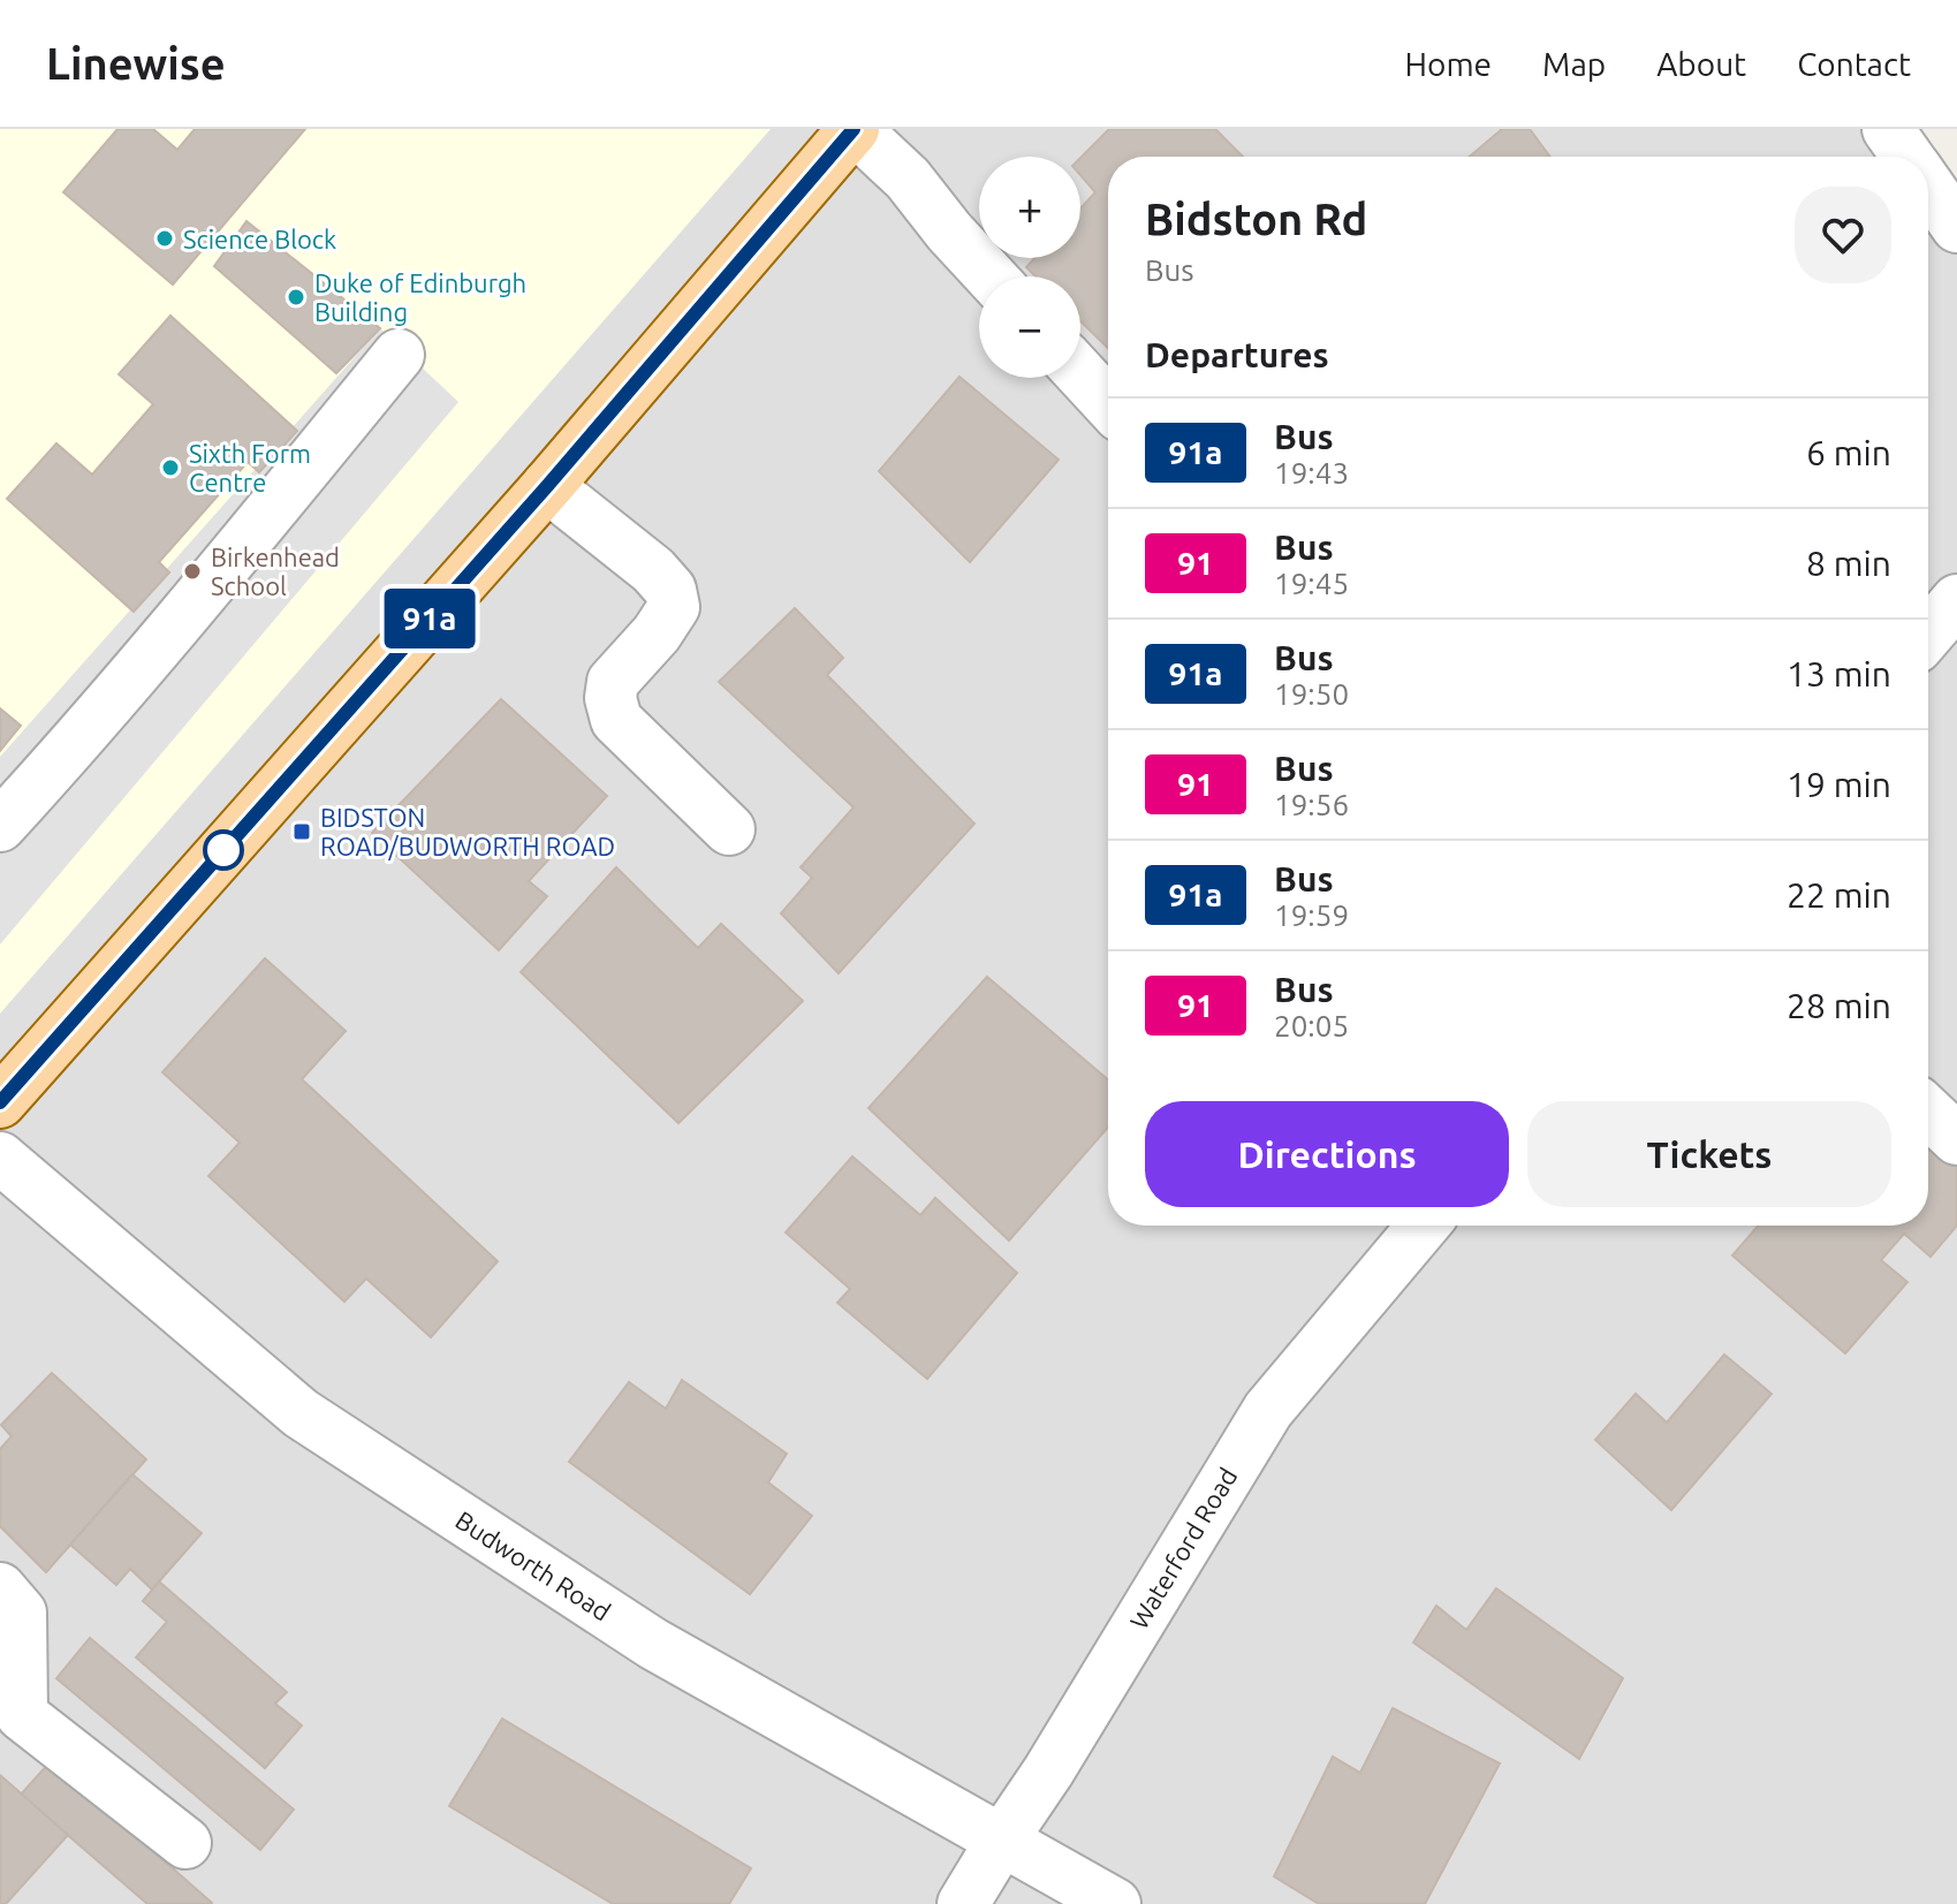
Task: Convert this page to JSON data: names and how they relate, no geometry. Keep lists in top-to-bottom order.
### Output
{
  "streets": {
    "street": ["Waterford Road", "Budworth Road"]
  },
  "crossings": [
    ["Waterford Road", "Budworth Road"]
  ],
  "places": {
    "other": [
      "Science Block",
      "Duke of Edinburgh Building",
      "Sixth Form Centre",
      "Birkenhead School"
    ],
    "transit": ["BIDSTON ROAD/BUDWORTH ROAD"]
  },
  "lines": ["bus line 91a"],
  "page": {
    "header": "Linewise",
    "nav": [
      "Home",
      "Map",
      "About",
      "Contact"
    ],
    "on_map": "91a",
    "map_buttons": ["+", "−"],
    "heading": [
      ["Bidston Rd", "Bus"],
      "Departures"
    ],
    "list": [
      {
        "mark": "91a",
        "name": "Bus",
        "note": "19:43",
        "value": "6 min"
      },
      {
        "mark": "91",
        "name": "Bus",
        "note": "19:45",
        "value": "8 min"
      },
      {
        "mark": "91a",
        "name": "Bus",
        "note": "19:50",
        "value": "13 min"
      },
      {
        "mark": "91",
        "name": "Bus",
        "note": "19:56",
        "value": "19 min"
      },
      {
        "mark": "91a",
        "name": "Bus",
        "note": "19:59",
        "value": "22 min"
      },
      {
        "mark": "91",
        "name": "Bus",
        "note": "20:05",
        "value": "28 min"
      }
    ],
    "buttons": ["Directions", "Tickets"]
  }
}
